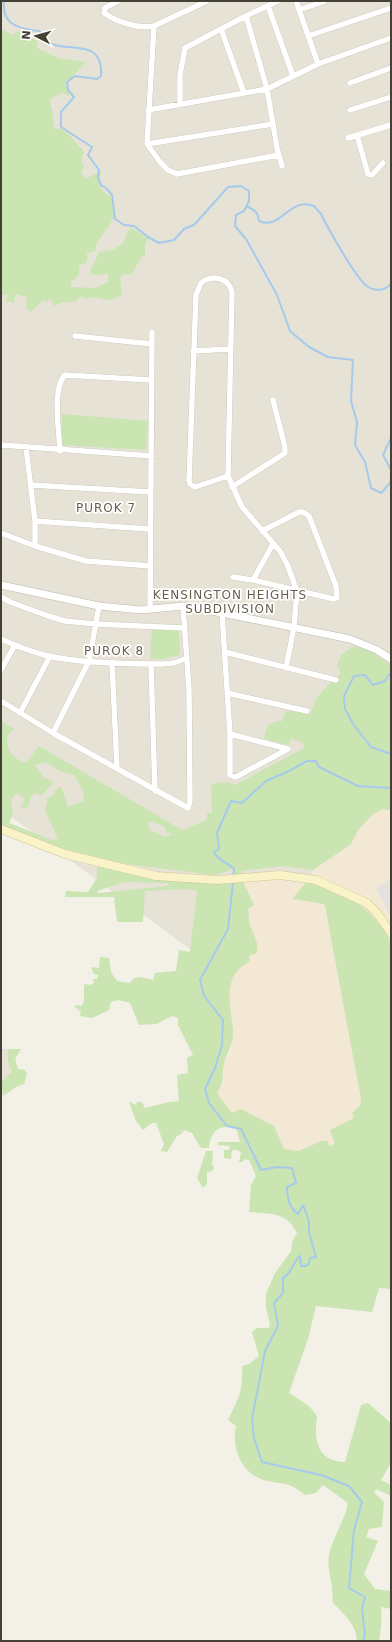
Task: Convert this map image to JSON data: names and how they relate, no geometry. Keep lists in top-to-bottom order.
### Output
{
  "districts": ["PUROK 7", "KENSINGTON HEIGHTS SUBDIVISION", "PUROK 8"],
  "north": "left"
}
